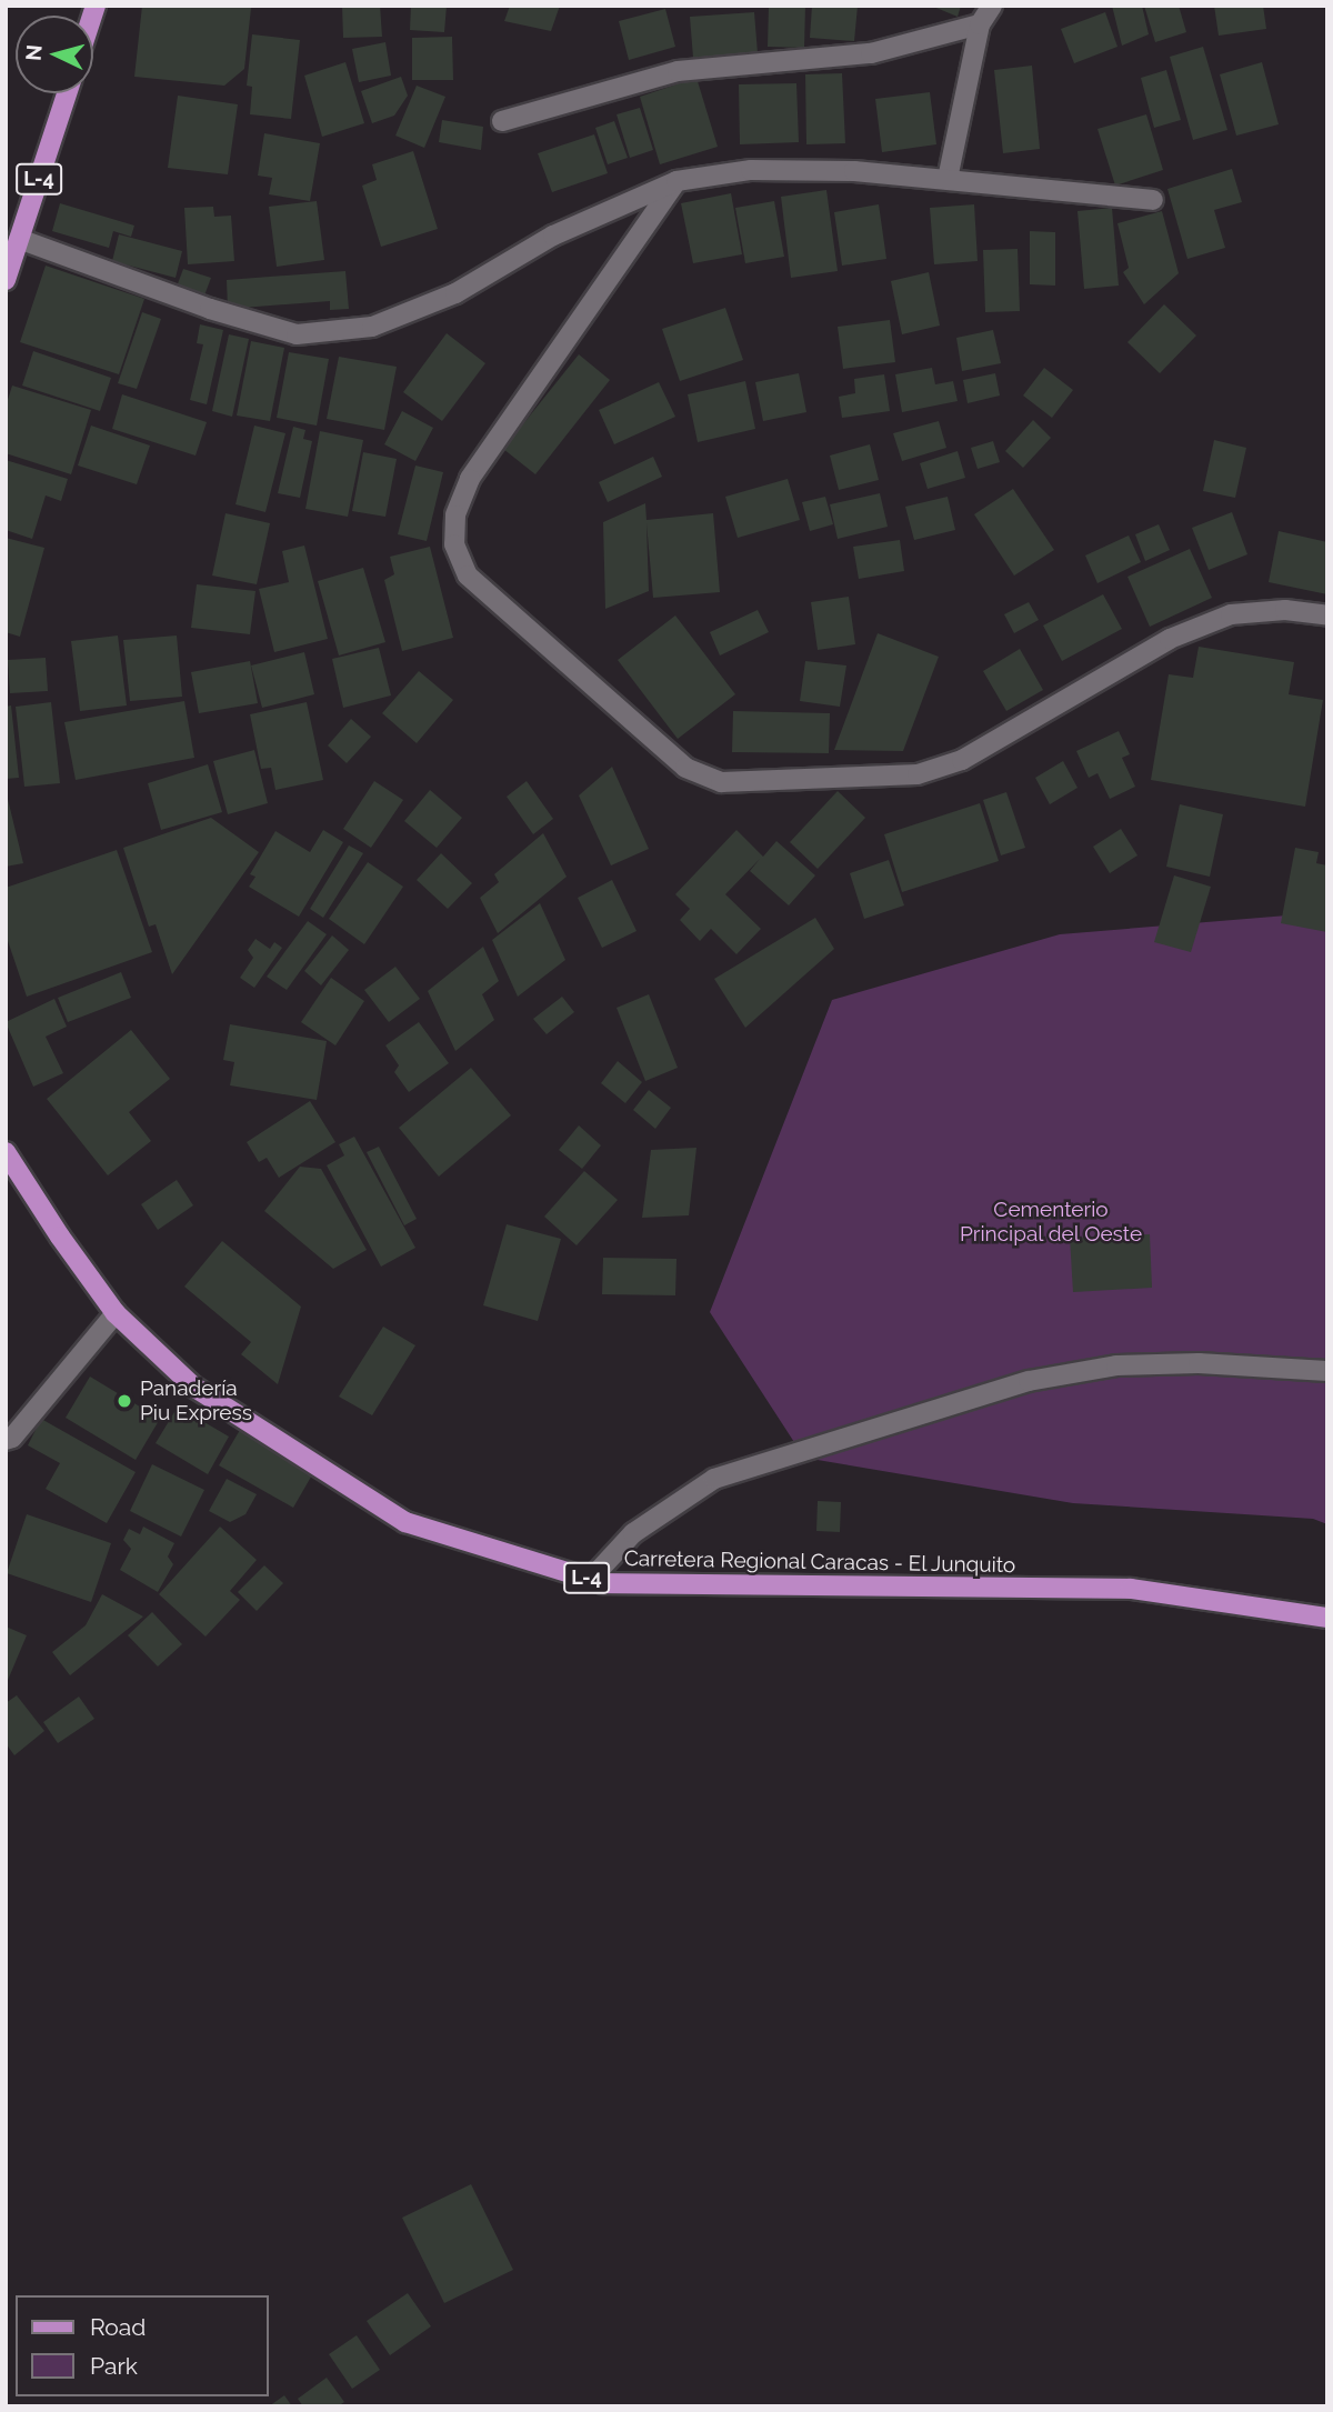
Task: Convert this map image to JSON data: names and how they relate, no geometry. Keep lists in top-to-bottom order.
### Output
{
  "streets": {
    "main road": ["L-4", "Carretera Regional Caracas - El Junquito"]
  },
  "parks": ["Cementerio Principal del Oeste"],
  "places": ["Panadería Piu Express"],
  "legend": ["Road", "Park"],
  "north": "left"
}
